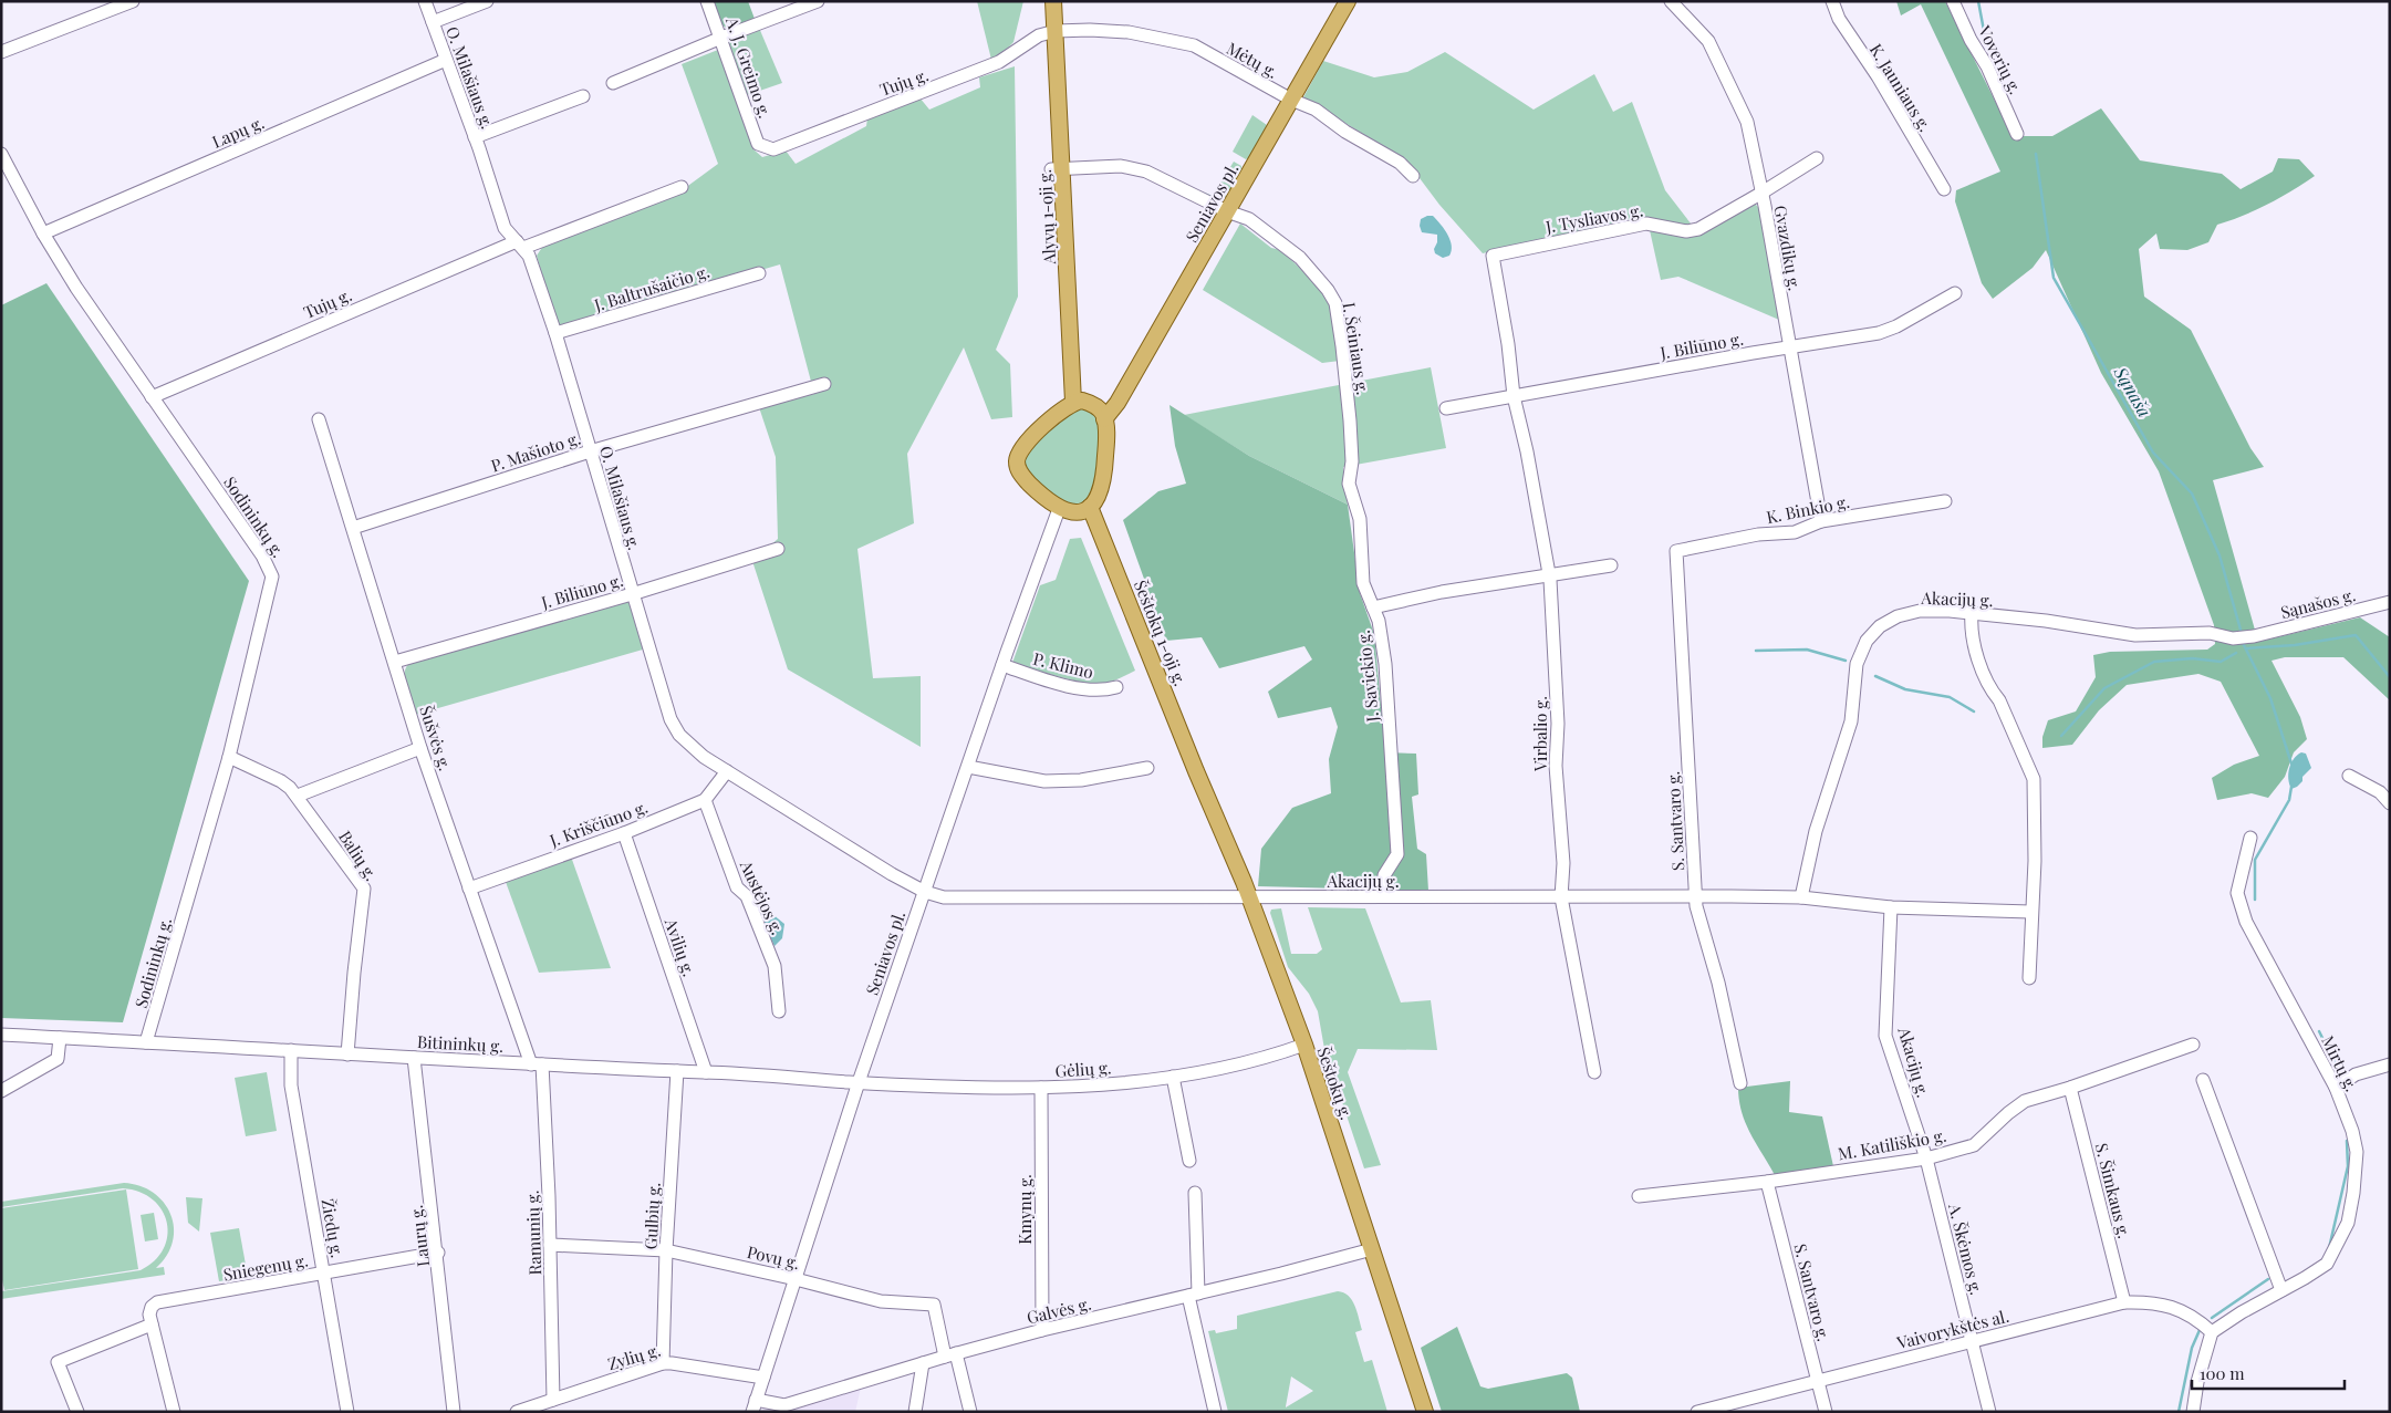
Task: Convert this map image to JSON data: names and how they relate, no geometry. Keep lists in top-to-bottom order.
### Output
{
  "streets": {
    "main road": [
      "Seniavos pl.",
      "Alyvų 1-oji g.",
      "Šeštokų 1-oji g.",
      "Šeštokų g."
    ],
    "street": [
      "Mėtų g.",
      "Voverių g.",
      "A. J. Greimo g.",
      "O. Milašiaus g.",
      "Tujų g.",
      "K. Jauniaus g.",
      "Lapų g.",
      "J. Tysliavos g.",
      "Gvazdikų g.",
      "J. Baltrušaičio g.",
      "J. Biliūno g.",
      "I. Šeiniaus g.",
      "P. Mašioto g.",
      "K. Binkio g.",
      "Sodininkų g.",
      "Akacijų g.",
      "Sąnašos g.",
      "P. Klimo",
      "J. Savickio g.",
      "Virbalio g.",
      "Šušvės g.",
      "S. Santvaro g.",
      "J. Kriščiūno g.",
      "Balių g.",
      "Austėjos g.",
      "Avilių g.",
      "Bitininkų g.",
      "Mirtų g.",
      "Gėlių g.",
      "M. Katiliškio g.",
      "S. Šimkaus g.",
      "Kmynų g.",
      "Gulbių g.",
      "Žiedų g.",
      "Ramunių g.",
      "Laurų g.",
      "A. Škėmos g.",
      "Povų g.",
      "Sniegenų g.",
      "Galvės g.",
      "Vaivorykštės al.",
      "Zylių g."
    ]
  },
  "crossings": [
    ["Mėtų g.", "Tujų g."],
    ["Mėtų g.", "Seniavos pl."],
    ["Mėtų g.", "Alyvų 1-oji g."],
    ["A. J. Greimo g.", "Tujų g."],
    ["O. Milašiaus g.", "Tujų g."],
    ["O. Milašiaus g.", "Lapų g."],
    ["O. Milašiaus g.", "Seniavos pl."],
    ["O. Milašiaus g.", "J. Baltrušaičio g."],
    ["O. Milašiaus g.", "J. Biliūno g."],
    ["O. Milašiaus g.", "P. Mašioto g."],
    ["O. Milašiaus g.", "Akacijų g."],
    ["Tujų g.", "Alyvų 1-oji g."],
    ["Tujų g.", "Sodininkų g."],
    ["Lapų g.", "Sodininkų g."],
    ["Seniavos pl.", "Alyvų 1-oji g."],
    ["Seniavos pl.", "I. Šeiniaus g."],
    ["Seniavos pl.", "Akacijų g."],
    ["Seniavos pl.", "Šeštokų 1-oji g."],
    ["Seniavos pl.", "P. Klimo"],
    ["Seniavos pl.", "Bitininkų g."],
    ["Seniavos pl.", "Gėlių g."],
    ["Seniavos pl.", "Povų g."],
    ["Seniavos pl.", "Galvės g."],
    ["Seniavos pl.", "Zylių g."],
    ["Alyvų 1-oji g.", "I. Šeiniaus g."],
    ["Alyvų 1-oji g.", "Šeštokų 1-oji g."],
    ["J. Tysliavos g.", "Gvazdikų g."],
    ["J. Tysliavos g.", "J. Biliūno g."],
    ["J. Tysliavos g.", "Virbalio g."],
    ["Gvazdikų g.", "J. Biliūno g."],
    ["Gvazdikų g.", "K. Binkio g."],
    ["J. Biliūno g.", "Virbalio g."],
    ["J. Biliūno g.", "Šušvės g."],
    ["I. Šeiniaus g.", "J. Savickio g."],
    ["P. Mašioto g.", "Šušvės g."],
    ["K. Binkio g.", "S. Santvaro g."],
    ["Sodininkų g.", "Balių g."],
    ["Sodininkų g.", "Bitininkų g."],
    ["Akacijų g.", "Sąnašos g."],
    ["Akacijų g.", "J. Savickio g."],
    ["Akacijų g.", "Virbalio g."],
    ["Akacijų g.", "S. Santvaro g."],
    ["Akacijų g.", "Šeštokų g."],
    ["Akacijų g.", "M. Katiliškio g."],
    ["Akacijų g.", "A. Škėmos g."],
    ["Šeštokų 1-oji g.", "Šeštokų g."],
    ["Šušvės g.", "J. Kriščiūno g."],
    ["Šušvės g.", "Bitininkų g."],
    ["Šušvės g.", "Ramunių g."],
    ["S. Santvaro g.", "M. Katiliškio g."],
    ["S. Santvaro g.", "Vaivorykštės al."],
    ["J. Kriščiūno g.", "Austėjos g."],
    ["J. Kriščiūno g.", "Avilių g."],
    ["Balių g.", "Bitininkų g."],
    ["Avilių g.", "Bitininkų g."],
    ["Bitininkų g.", "Gėlių g."],
    ["Bitininkų g.", "Gulbių g."],
    ["Bitininkų g.", "Žiedų g."],
    ["Bitininkų g.", "Ramunių g."],
    ["Bitininkų g.", "Laurų g."],
    ["Mirtų g.", "Vaivorykštės al."],
    ["Gėlių g.", "Šeštokų g."],
    ["Gėlių g.", "Kmynų g."],
    ["Šeštokų g.", "Galvės g."],
    ["M. Katiliškio g.", "S. Šimkaus g."],
    ["M. Katiliškio g.", "A. Škėmos g."],
    ["S. Šimkaus g.", "Vaivorykštės al."],
    ["Kmynų g.", "Galvės g."],
    ["Gulbių g.", "Povų g."],
    ["Gulbių g.", "Zylių g."],
    ["Žiedų g.", "Sniegenų g."],
    ["Ramunių g.", "Povų g."],
    ["Ramunių g.", "Zylių g."],
    ["Laurų g.", "Sniegenų g."],
    ["A. Škėmos g.", "Vaivorykštės al."],
    ["Povų g.", "Galvės g."]
  ],
  "water": ["Sąnaša"],
  "scale_bar": "100 m"
}
